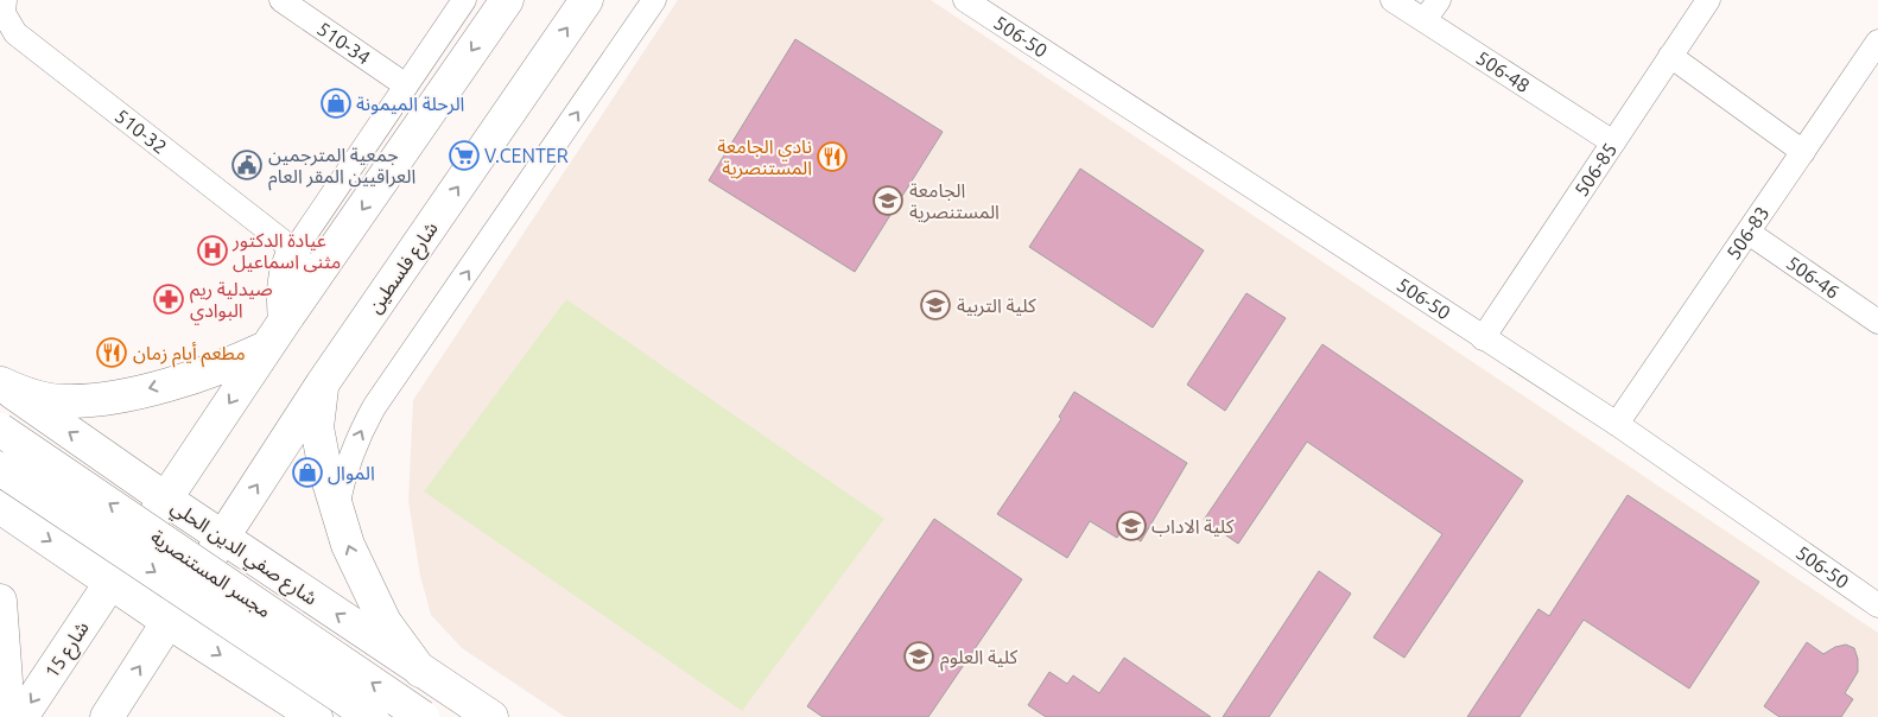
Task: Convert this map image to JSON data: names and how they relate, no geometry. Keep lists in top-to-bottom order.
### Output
{
  "streets": {
    "main road": [
      "شارع فلسطين",
      "شارع صفي الدين الحلي",
      "مجسر المستنصرية",
      "شارع 15"
    ],
    "street": [
      "506-50",
      "510-34",
      "506-48",
      "510-32",
      "506-85",
      "506-83",
      "506-46"
    ]
  },
  "crossings": [
    ["506-50", "506-85"],
    ["506-50", "506-83"],
    ["506-48", "506-85"],
    ["506-83", "506-46"],
    ["شارع فلسطين", "شارع صفي الدين الحلي"]
  ],
  "places": {
    "shop": ["الرحلة الميمونة", "الموال"],
    "supermarket": ["V.CENTER"],
    "restaurant": ["نادي الجامعة المستنصرية", "مطعم أيام زمان"],
    "public building": ["جمعية المترجمين العراقيين المقر العام"],
    "school or university": [
      "الجامعة المستنصرية",
      "كلية التربية",
      "كلية الاداب",
      "كلية العلوم"
    ],
    "hospital": ["عيادة الدكتور مثنى اسماعيل"],
    "pharmacy": ["صيدلية ريم البوادي"]
  }
}
